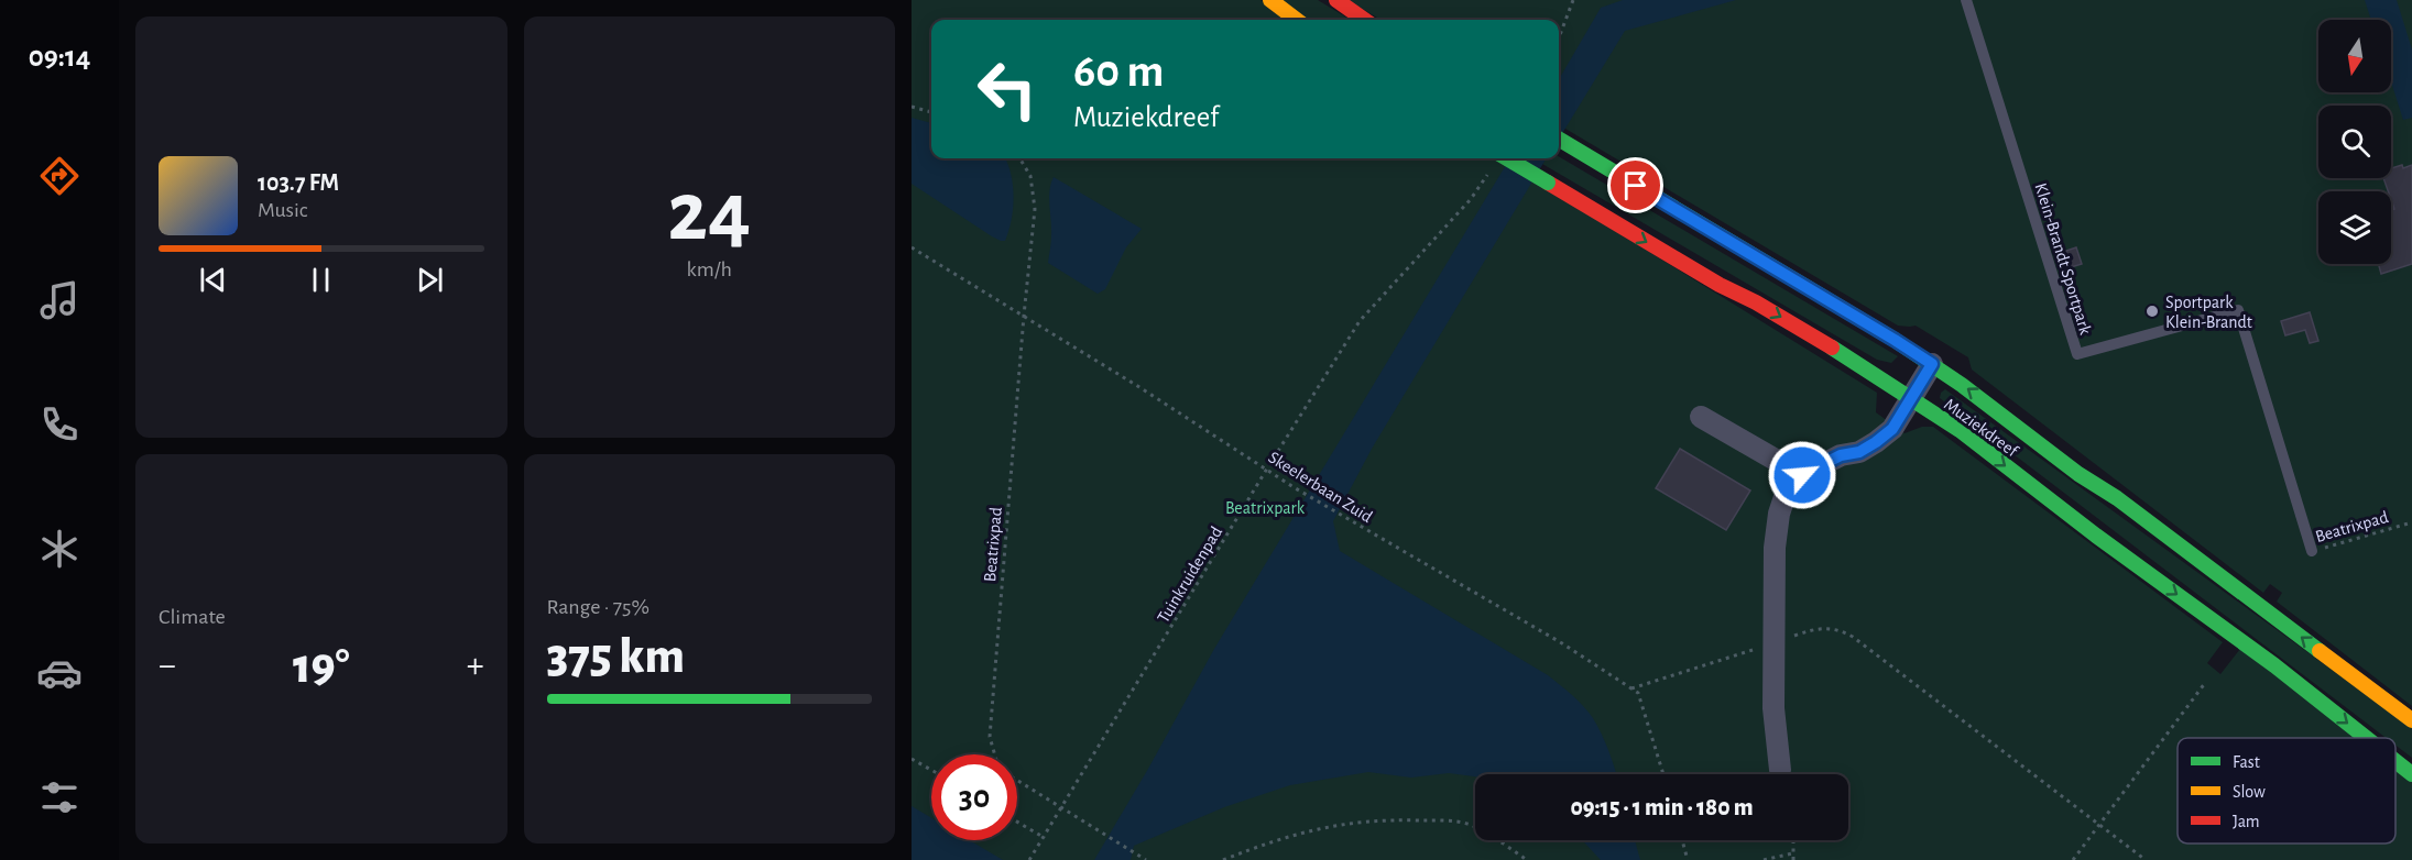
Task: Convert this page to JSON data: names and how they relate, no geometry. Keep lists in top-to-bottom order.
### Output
{
  "streets": {
    "main road": ["Muziekdreef"],
    "lane": ["Klein-Brandt Sportpark"],
    "path": ["Skeelerbaan Zuid", "Beatrixpad", "Tuinkruidenpad"]
  },
  "crossings": [
    ["Klein-Brandt Sportpark", "Beatrixpad"],
    ["Skeelerbaan Zuid", "Beatrixpad"],
    ["Skeelerbaan Zuid", "Tuinkruidenpad"],
    ["Beatrixpad", "Tuinkruidenpad"]
  ],
  "parks": ["Beatrixpark"],
  "places": ["Sportpark Klein-Brandt"],
  "legend": ["Fast", "Slow", "Jam"],
  "north": "bottom",
  "page": {
    "tabs": "09:14",
    "tile": [
      ["24", "km/h"],
      "Climate",
      ["Range · 75%", "375 km"]
    ],
    "turn": ["60 m", "Muziekdreef"],
    "song": ["103.7 FM", "Music"],
    "heat": ["−", "19°", "+"],
    "limit": "30",
    "trip": "09:15 · 1 min · 180 m"
  }
}
